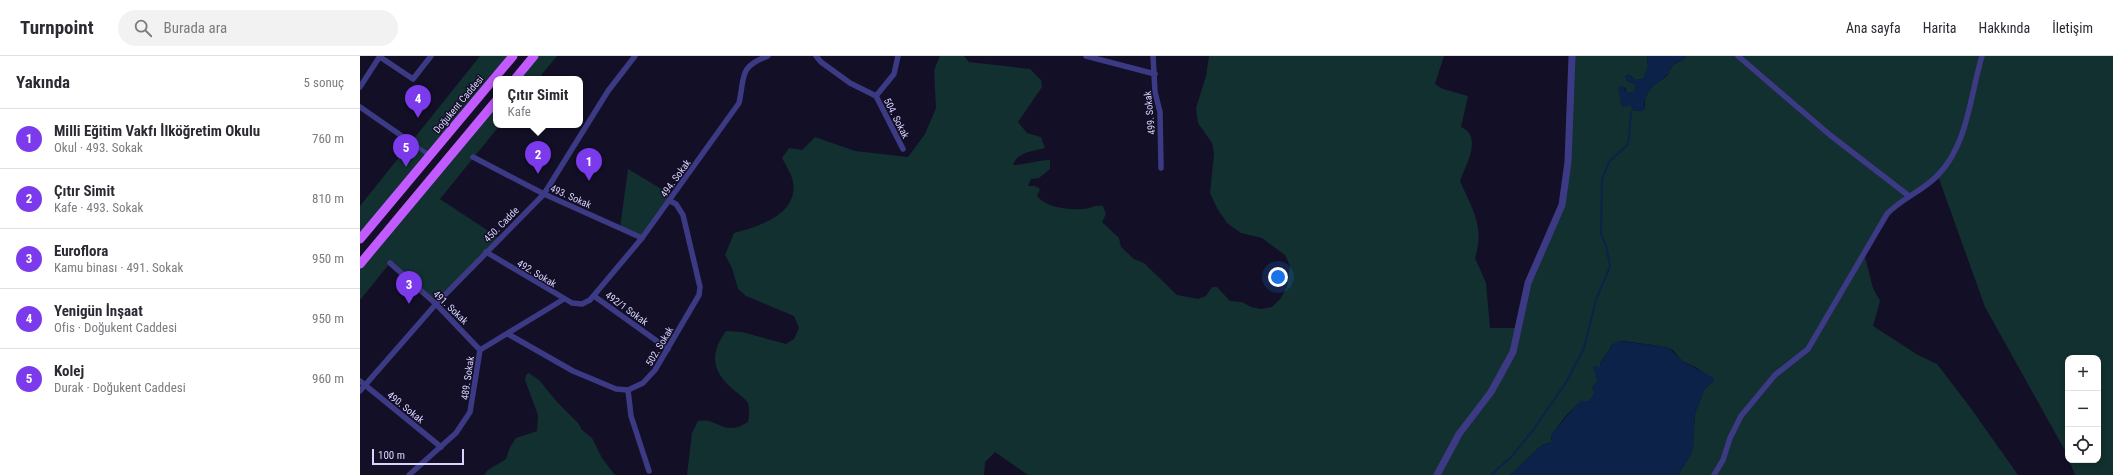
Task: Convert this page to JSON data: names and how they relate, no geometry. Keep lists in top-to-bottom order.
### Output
{
  "streets": {
    "main road": ["Doğukent Caddesi"],
    "street": [
      "499. Sokak",
      "504. Sokak",
      "494. Sokak",
      "493. Sokak",
      "450. Cadde",
      "492. Sokak",
      "491. Sokak",
      "492/1 Sokak",
      "502. Sokak",
      "489. Sokak",
      "490. Sokak"
    ]
  },
  "crossings": [
    ["494. Sokak", "493. Sokak"],
    ["494. Sokak", "492. Sokak"],
    ["494. Sokak", "492/1 Sokak"],
    ["494. Sokak", "502. Sokak"],
    ["493. Sokak", "450. Cadde"],
    ["450. Cadde", "492. Sokak"],
    ["450. Cadde", "491. Sokak"],
    ["450. Cadde", "490. Sokak"],
    ["492. Sokak", "489. Sokak"],
    ["491. Sokak", "489. Sokak"],
    ["492/1 Sokak", "502. Sokak"],
    ["489. Sokak", "490. Sokak"]
  ],
  "scale_bar": "100 m",
  "page": {
    "header": "Turnpoint",
    "search": "Burada ara",
    "nav": [
      "Ana sayfa",
      "Harita",
      "Hakkında",
      "İletişim"
    ],
    "heading": ["Yakında", "5 sonuç"],
    "popup": ["Çıtır Simit", "Kafe"],
    "pins": [
      "4",
      "5",
      "2",
      "1",
      "3"
    ],
    "list": [
      {
        "mark": "1",
        "name": "Milli Eğitim Vakfı İlköğretim Okulu",
        "note": "Okul · 493. Sokak",
        "value": "760 m"
      },
      {
        "mark": "2",
        "name": "Çıtır Simit",
        "note": "Kafe · 493. Sokak",
        "value": "810 m"
      },
      {
        "mark": "3",
        "name": "Euroflora",
        "note": "Kamu binası · 491. Sokak",
        "value": "950 m"
      },
      {
        "mark": "4",
        "name": "Yenigün İnşaat",
        "note": "Ofis · Doğukent Caddesi",
        "value": "950 m"
      },
      {
        "mark": "5",
        "name": "Kolej",
        "note": "Durak · Doğukent Caddesi",
        "value": "960 m"
      }
    ],
    "map_buttons": ["+", "−"],
    "scale": "100 m"
  }
}
